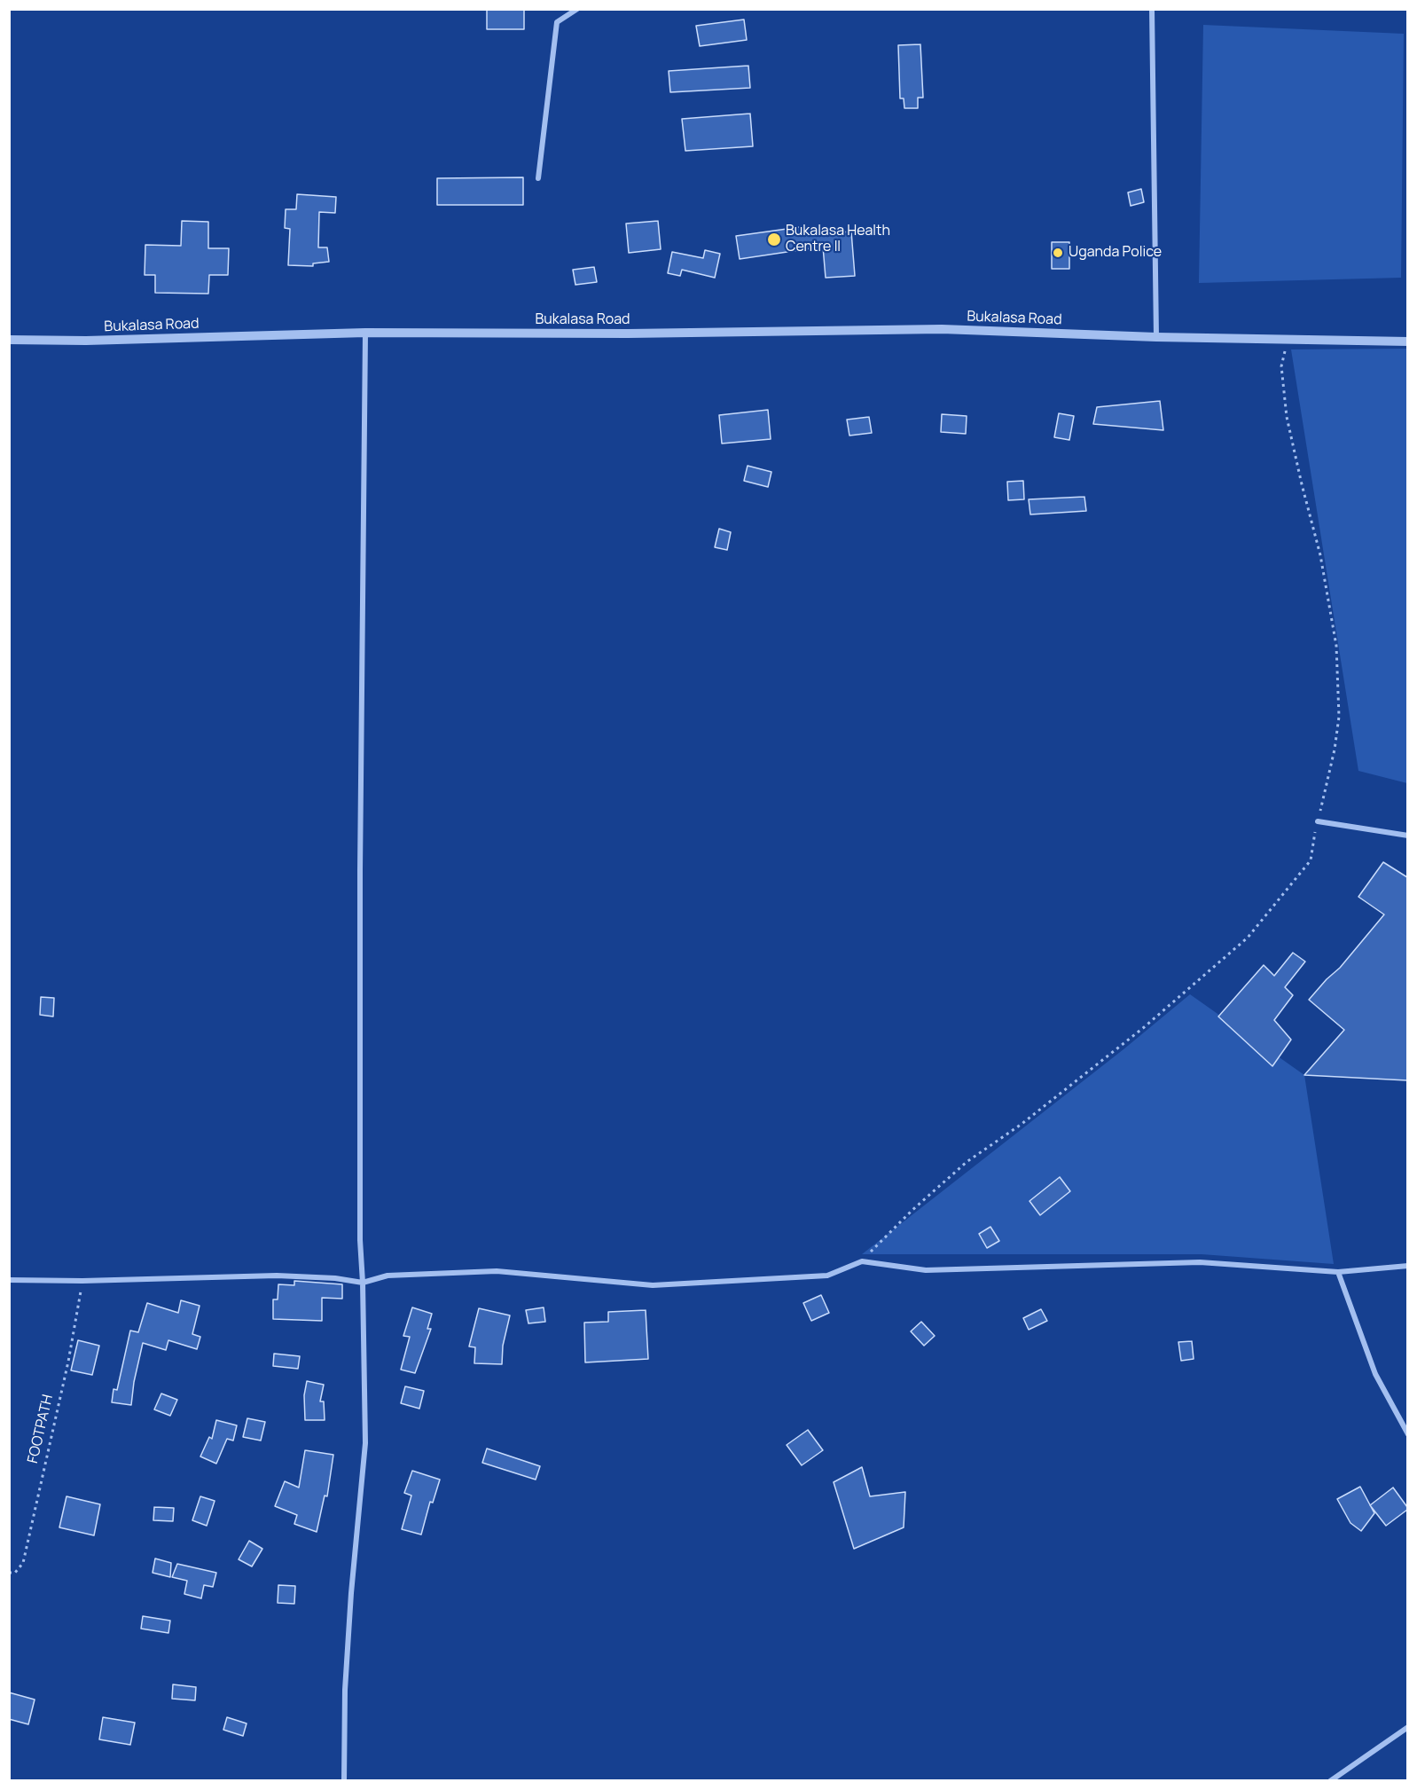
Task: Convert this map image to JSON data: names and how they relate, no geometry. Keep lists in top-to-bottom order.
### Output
{
  "streets": {
    "street": ["Bukalasa Road"],
    "path": ["FOOTPATH"]
  },
  "places": ["Bukalasa Health Centre II", "Uganda Police"]
}
